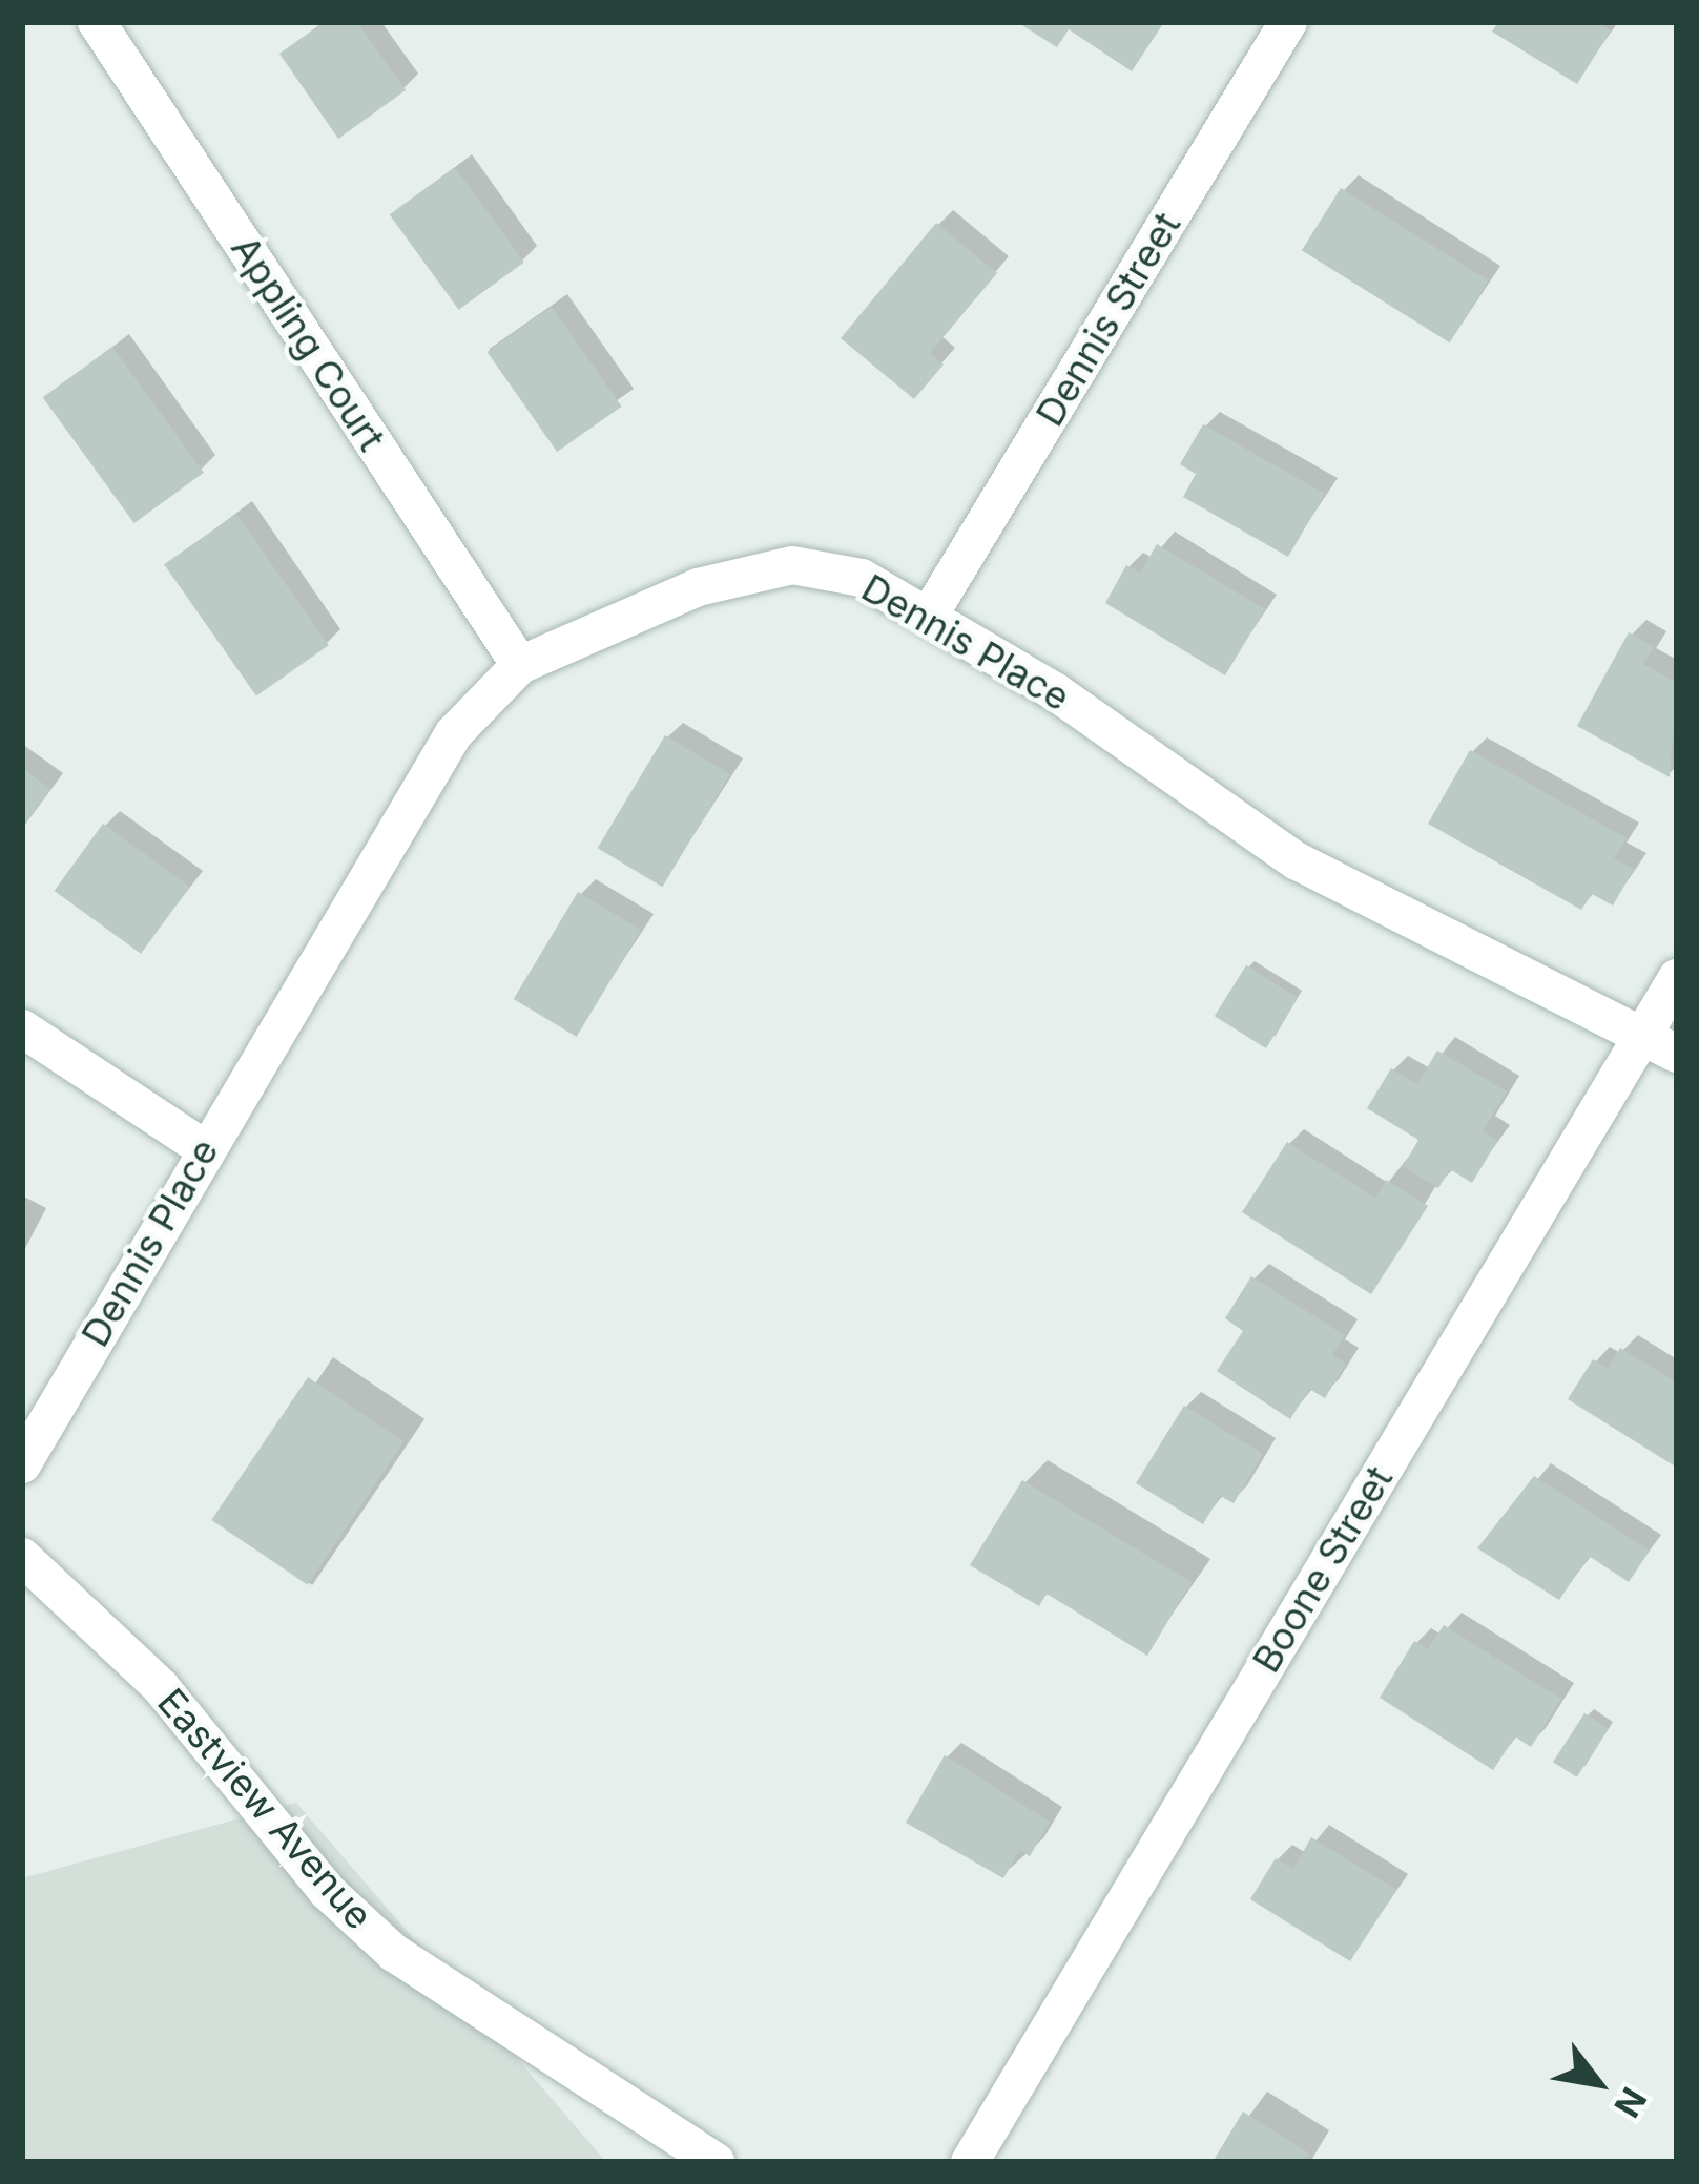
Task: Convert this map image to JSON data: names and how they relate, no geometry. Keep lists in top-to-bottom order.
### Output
{
  "streets": {
    "street": [
      "Dennis Street",
      "Appling Court",
      "Dennis Place",
      "Boone Street",
      "Eastview Avenue"
    ]
  },
  "crossings": [
    ["Dennis Street", "Dennis Place"],
    ["Appling Court", "Dennis Place"],
    ["Dennis Place", "Boone Street"]
  ],
  "north": "bottom right"
}
